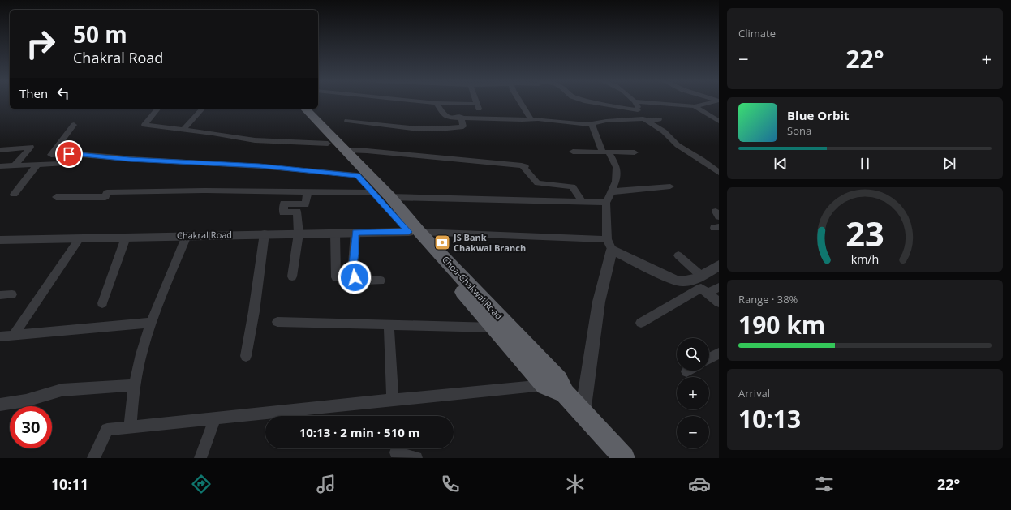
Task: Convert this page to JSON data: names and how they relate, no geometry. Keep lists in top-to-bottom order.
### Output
{
  "streets": {
    "highway": ["Choa-Chakwal Road"],
    "street": ["Chakral Road"]
  },
  "crossings": [
    ["Chakral Road", "Choa-Chakwal Road"]
  ],
  "places": {
    "bank": ["JS Bank Chakwal Branch"]
  },
  "page": {
    "tile": [
      "Climate",
      ["Range · 38%", "190 km"],
      ["Arrival", "10:13"]
    ],
    "turn": ["50 m", "Chakral Road"],
    "heat": ["−", "22°", "+"],
    "then": "Then",
    "song": ["Blue Orbit", "Sona"],
    "map_buttons": ["+", "−"],
    "limit": "30",
    "trip": "10:13 · 2 min · 510 m",
    "tabs": ["10:11", "22°"],
    "gauge": ["23", "km/h"]
  }
}
